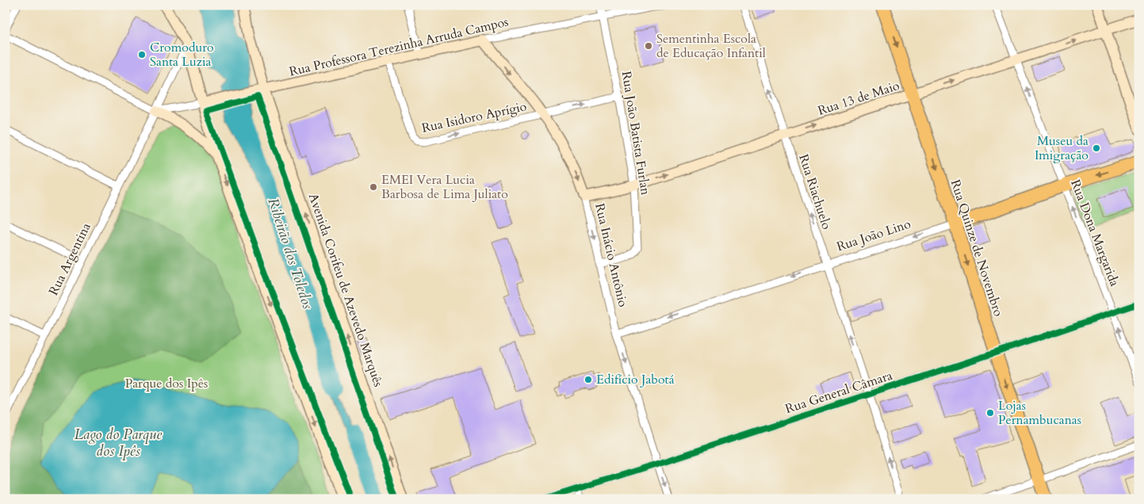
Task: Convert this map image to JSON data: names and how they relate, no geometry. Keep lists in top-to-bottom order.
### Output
{
  "streets": {
    "main road": [
      "Rua Professora Terezinha Arruda Campos",
      "Rua 13 de Maio",
      "Rua João Lino",
      "Rua Quinze de Novembro",
      "Rua Inácio Antônio",
      "Avenida Corifeu de Azevedo Marquês"
    ],
    "street": [
      "Rua Isidoro Aprígio",
      "Rua João Batista Furlan",
      "Rua Riachuelo",
      "Rua Dona Margarida",
      "Rua Argentina",
      "Rua General Câmara"
    ]
  },
  "crossings": [
    ["Rua Professora Terezinha Arruda Campos", "Rua Isidoro Aprígio"],
    ["Rua Professora Terezinha Arruda Campos", "Rua João Batista Furlan"],
    ["Rua Professora Terezinha Arruda Campos", "Rua Inácio Antônio"],
    ["Rua Professora Terezinha Arruda Campos", "Avenida Corifeu de Azevedo Marquês"],
    ["Rua 13 de Maio", "Rua João Batista Furlan"],
    ["Rua 13 de Maio", "Rua Riachuelo"],
    ["Rua 13 de Maio", "Rua Dona Margarida"],
    ["Rua 13 de Maio", "Rua Quinze de Novembro"],
    ["Rua 13 de Maio", "Rua Inácio Antônio"],
    ["Rua Isidoro Aprígio", "Rua João Batista Furlan"],
    ["Rua Isidoro Aprígio", "Rua Inácio Antônio"],
    ["Rua João Batista Furlan", "Rua Inácio Antônio"],
    ["Rua Riachuelo", "Rua João Lino"],
    ["Rua Riachuelo", "Rua General Câmara"],
    ["Rua Dona Margarida", "Rua João Lino"],
    ["Rua Dona Margarida", "Rua General Câmara"],
    ["Rua João Lino", "Rua Quinze de Novembro"],
    ["Rua João Lino", "Rua Inácio Antônio"],
    ["Rua Quinze de Novembro", "Rua General Câmara"],
    ["Rua Inácio Antônio", "Rua General Câmara"]
  ],
  "one_way": [
    "Rua 13 de Maio",
    "Rua Riachuelo",
    "Rua Dona Margarida",
    "Rua João Lino",
    "Rua Quinze de Novembro",
    "Rua Inácio Antônio"
  ],
  "water": ["Ribeirão dos Toledos", "Lago do Parque dos Ipês"],
  "parks": ["Parque dos Ipês"],
  "places": [
    "Sementinha Escola de Educação Infantil",
    "Cromoduro Santa Luzia",
    "Museu da Imigração",
    "EMEI Vera Lucia Barbosa de Lima Juliato",
    "Edifício Jabotá",
    "Lojas Pernambucanas"
  ]
}
